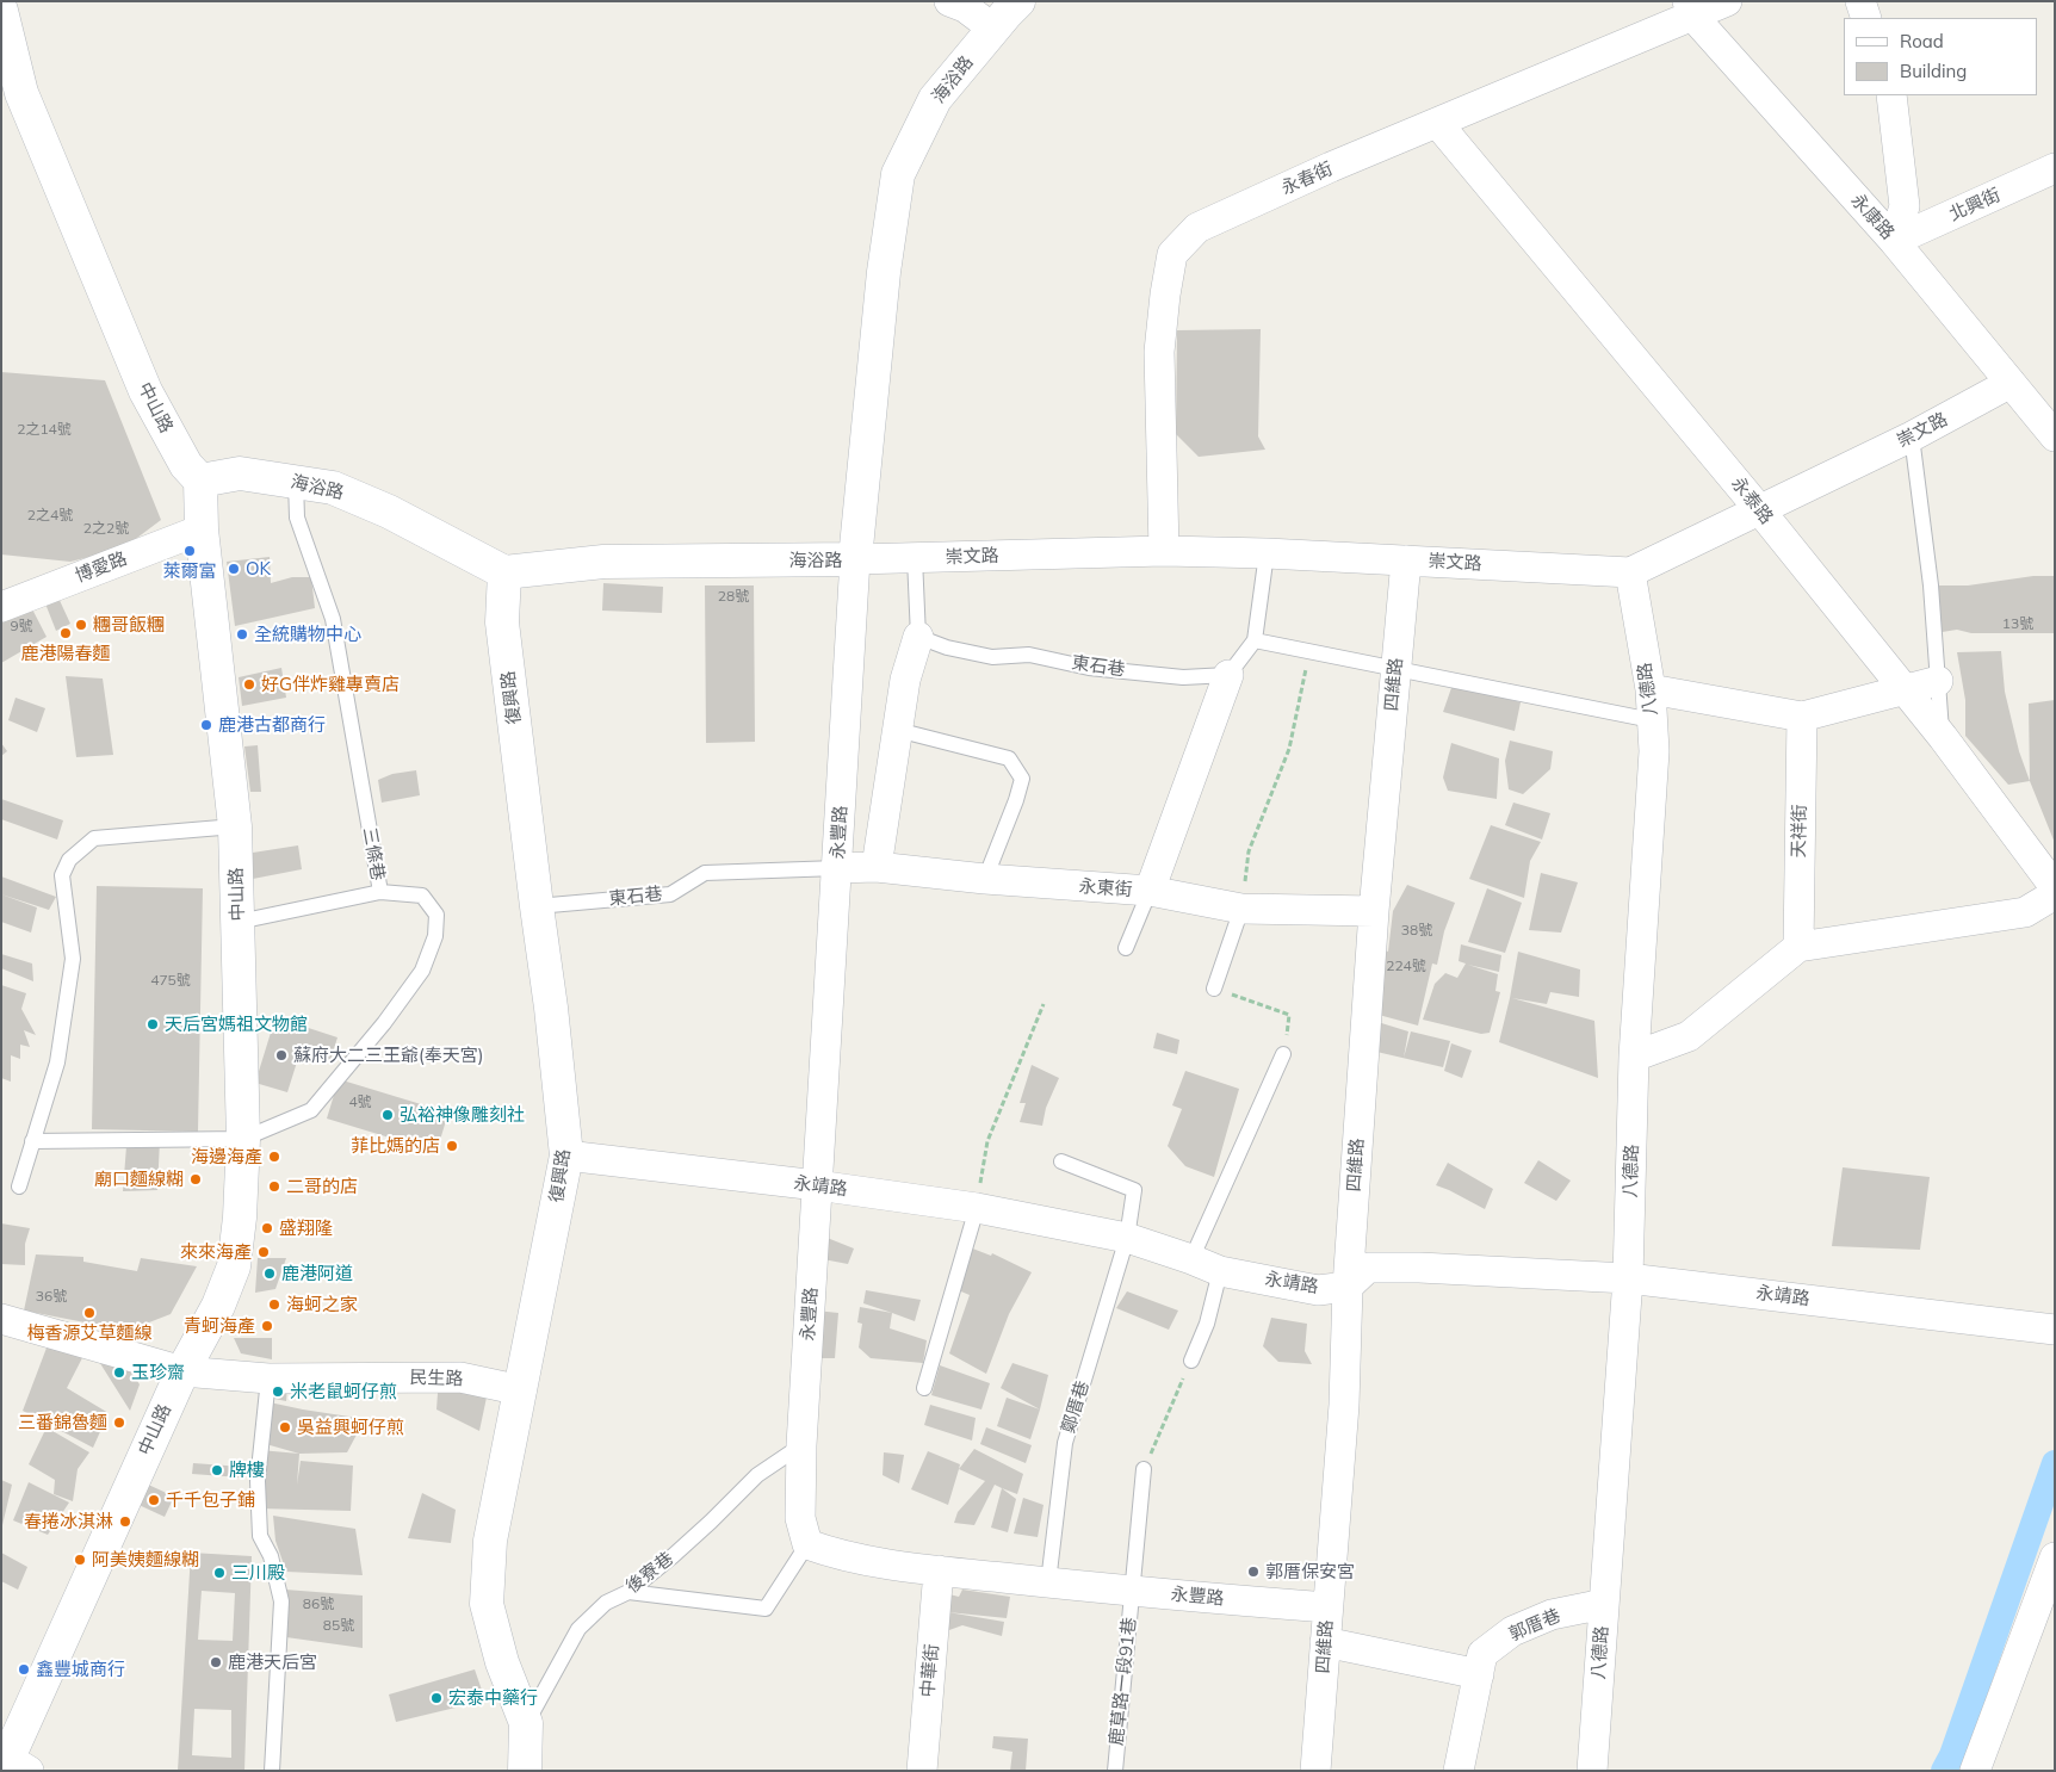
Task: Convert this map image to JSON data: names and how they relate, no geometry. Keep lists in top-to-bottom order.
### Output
{
  "streets": {
    "street": [
      "海浴路",
      "永春街",
      "北興街",
      "永康路",
      "中山路",
      "崇文路",
      "永泰路",
      "博愛路",
      "四維路",
      "八德路",
      "復興路",
      "天祥街",
      "永豐路",
      "永東街",
      "永靖路",
      "民生路",
      "郭厝巷",
      "中華街"
    ],
    "lane": [
      "東石巷",
      "三條巷",
      "鄭厝巷",
      "後寮巷",
      "鹿草路一段91巷"
    ]
  },
  "crossings": [
    ["海浴路", "中山路"],
    ["海浴路", "崇文路"],
    ["海浴路", "復興路"],
    ["海浴路", "永豐路"],
    ["海浴路", "三條巷"],
    ["永春街", "永康路"],
    ["永春街", "崇文路"],
    ["永春街", "永泰路"],
    ["北興街", "永康路"],
    ["永康路", "崇文路"],
    ["中山路", "博愛路"],
    ["中山路", "三條巷"],
    ["中山路", "民生路"],
    ["崇文路", "永泰路"],
    ["崇文路", "四維路"],
    ["崇文路", "八德路"],
    ["崇文路", "永豐路"],
    ["東石巷", "復興路"],
    ["東石巷", "永豐路"],
    ["東石巷", "永東街"],
    ["四維路", "永豐路"],
    ["四維路", "永東街"],
    ["四維路", "永靖路"],
    ["八德路", "永靖路"],
    ["八德路", "郭厝巷"],
    ["復興路", "永靖路"],
    ["復興路", "民生路"],
    ["復興路", "後寮巷"],
    ["永豐路", "永東街"],
    ["永豐路", "永靖路"],
    ["永豐路", "鄭厝巷"],
    ["永豐路", "後寮巷"],
    ["永豐路", "中華街"],
    ["永豐路", "鹿草路一段91巷"],
    ["永靖路", "鄭厝巷"]
  ],
  "places": [
    "萊爾富",
    "OK",
    "糰哥飯糰",
    "鹿港陽春麵",
    "全統購物中心",
    "好G伴炸雞專賣店",
    "鹿港古都商行",
    "天后宮媽祖文物館",
    "蘇府大二三王爺(奉天宮)",
    "弘裕神像雕刻社",
    "菲比媽的店",
    "海邊海產",
    "廟口麵線糊",
    "二哥的店",
    "盛翔隆",
    "來來海產",
    "鹿港阿道",
    "海蚵之家",
    "梅香源艾草麵線",
    "青蚵海產",
    "玉珍齋",
    "米老鼠蚵仔煎",
    "三番錦魯麵",
    "吳益興蚵仔煎",
    "牌樓",
    "千千包子鋪",
    "春捲冰淇淋",
    "阿美姨麵線糊",
    "郭厝保安宮",
    "三川殿",
    "鹿港天后宮",
    "鑫豐城商行",
    "宏泰中藥行"
  ],
  "house_numbers": [
    "2之14號",
    "2之4號",
    "2之2號",
    "28號",
    "13號",
    "9號",
    "38號",
    "224號",
    "475號",
    "4號",
    "36號",
    "86號",
    "85號"
  ],
  "legend": ["Road", "Building"]
}
